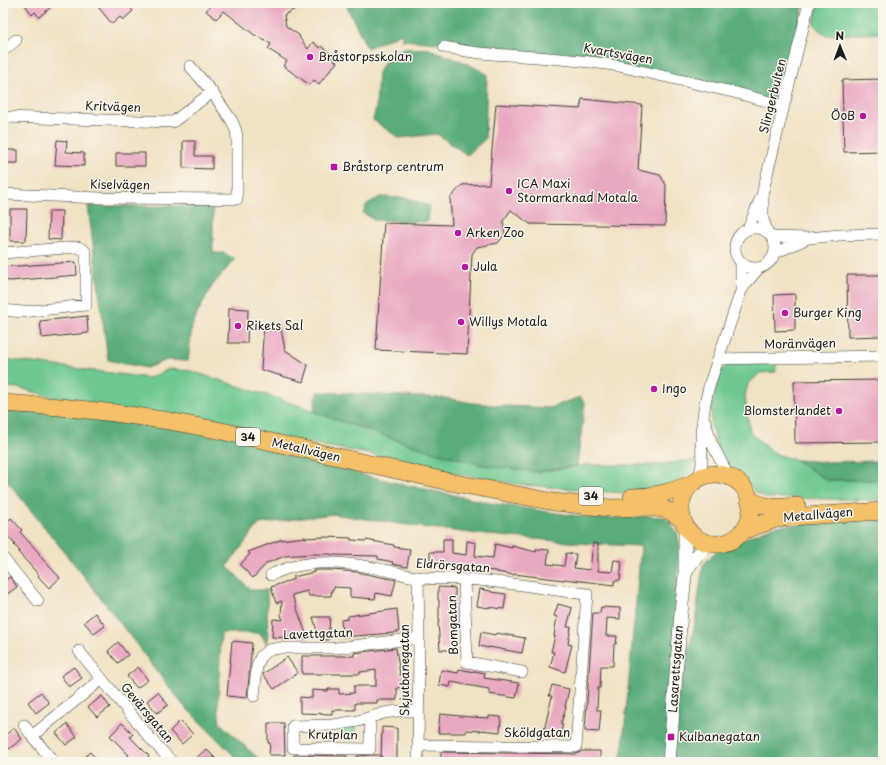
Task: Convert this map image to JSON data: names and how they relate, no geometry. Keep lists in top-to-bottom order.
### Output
{
  "streets": {
    "main road": ["34", "Metallvägen"],
    "street": [
      "Kvartsvägen",
      "Slingerbulten",
      "Kritvägen",
      "Kiselvägen",
      "Moränvägen",
      "Eldrörsgatan",
      "Bomgatan",
      "Lavettgatan",
      "Lasarettsgatan",
      "Skjutbanegatan",
      "Gevärsgatan",
      "Sköldgatan",
      "Krutplan"
    ]
  },
  "crossings": [
    ["Kvartsvägen", "Slingerbulten"],
    ["Kritvägen", "Kiselvägen"],
    ["34", "Metallvägen"],
    ["34", "Lasarettsgatan"],
    ["Metallvägen", "Lasarettsgatan"],
    ["Eldrörsgatan", "Bomgatan"],
    ["Eldrörsgatan", "Skjutbanegatan"],
    ["Eldrörsgatan", "Sköldgatan"],
    ["Lavettgatan", "Skjutbanegatan"],
    ["Skjutbanegatan", "Sköldgatan"],
    ["Skjutbanegatan", "Krutplan"]
  ],
  "places": {
    "other": [
      "Bråstorpsskolan",
      "ÖoB",
      "ICA Maxi Stormarknad Motala",
      "Arken Zoo",
      "Jula",
      "Burger King",
      "Willys Motala",
      "Rikets Sal",
      "Ingo",
      "Blomsterlandet"
    ],
    "transit": ["Bråstorp centrum", "Kulbanegatan"]
  },
  "north": "top"
}
